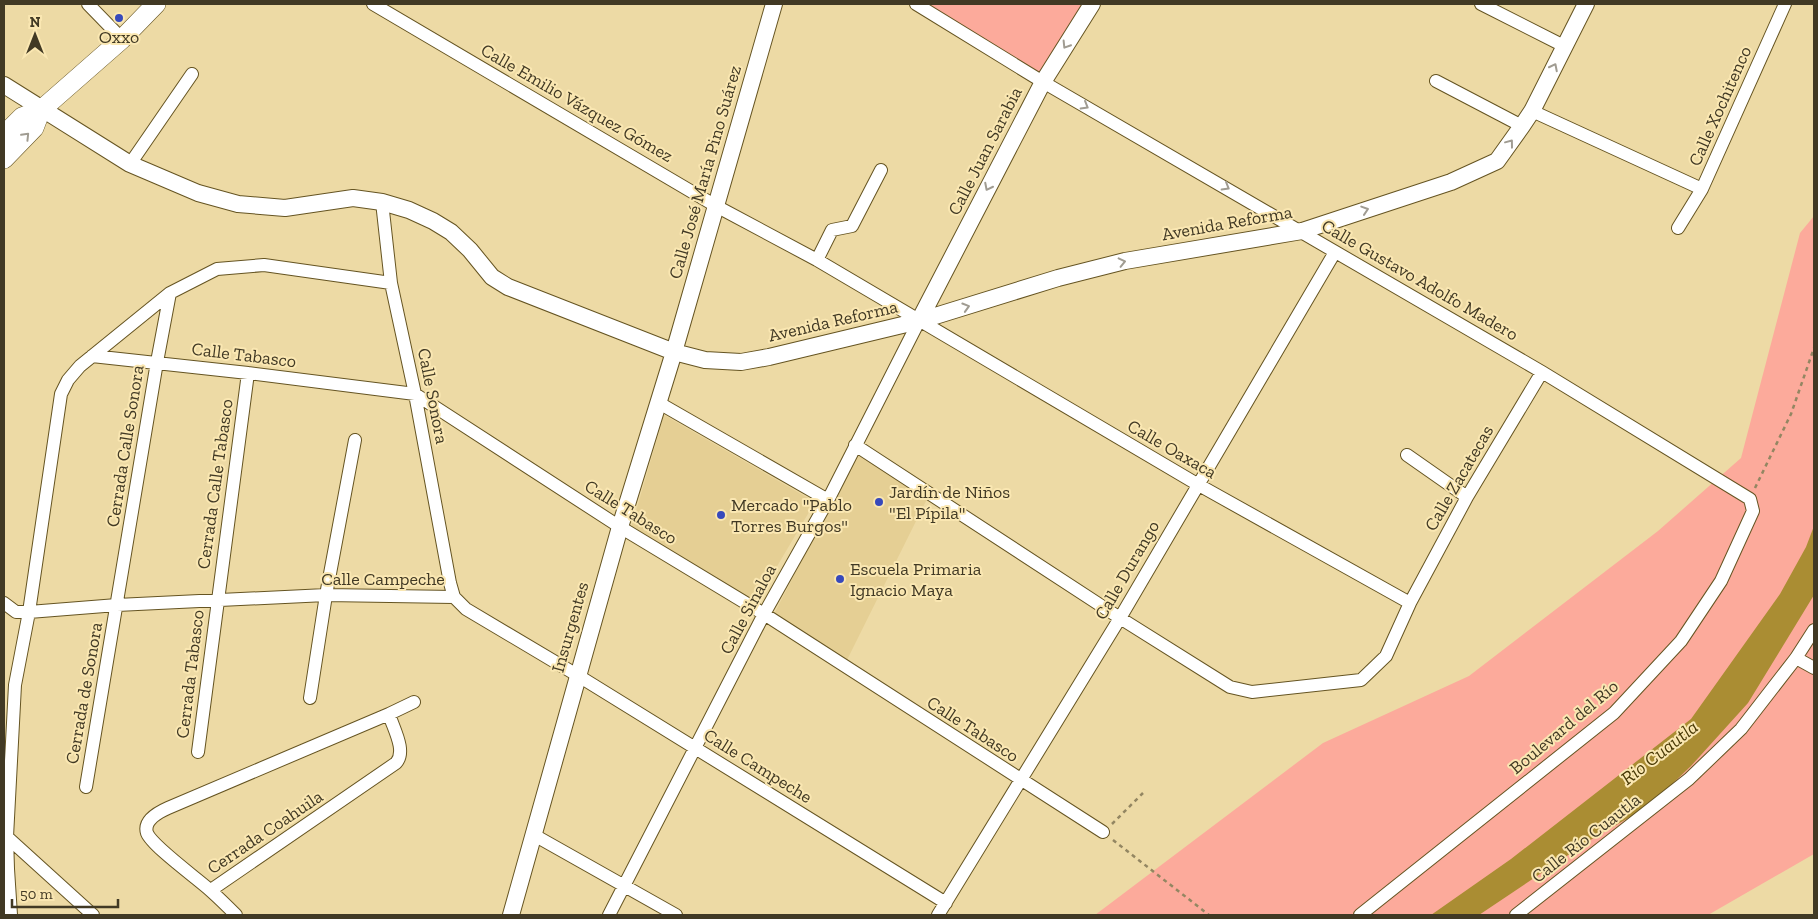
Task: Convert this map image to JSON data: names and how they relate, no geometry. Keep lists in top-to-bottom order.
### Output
{
  "streets": {
    "street": [
      "Calle Emilio Vázquez Gómez",
      "Calle Xochitenco",
      "Calle Juan Sarabia",
      "Calle José María Pino Suárez",
      "Avenida Reforma",
      "Calle Gustavo Adolfo Madero",
      "Calle Tabasco",
      "Calle Sonora",
      "Cerrada Calle Sonora",
      "Calle Oaxaca",
      "Calle Zacatecas",
      "Cerrada Calle Tabasco",
      "Calle Durango",
      "Calle Campeche",
      "Calle Sinaloa",
      "Insurgentes",
      "Cerrada Tabasco",
      "Cerrada de Sonora",
      "Boulevard del Río",
      "Cerrada Coahuila",
      "Calle Río Cuautla"
    ]
  },
  "crossings": [
    ["Calle Emilio Vázquez Gómez", "Calle Juan Sarabia"],
    ["Calle Emilio Vázquez Gómez", "Calle José María Pino Suárez"],
    ["Calle Emilio Vázquez Gómez", "Avenida Reforma"],
    ["Calle Emilio Vázquez Gómez", "Calle Oaxaca"],
    ["Calle Emilio Vázquez Gómez", "Calle Sinaloa"],
    ["Calle Xochitenco", "Avenida Reforma"],
    ["Calle Juan Sarabia", "Avenida Reforma"],
    ["Calle Juan Sarabia", "Calle Gustavo Adolfo Madero"],
    ["Calle Juan Sarabia", "Calle Oaxaca"],
    ["Calle Juan Sarabia", "Calle Sinaloa"],
    ["Calle José María Pino Suárez", "Avenida Reforma"],
    ["Calle José María Pino Suárez", "Insurgentes"],
    ["Avenida Reforma", "Calle Gustavo Adolfo Madero"],
    ["Avenida Reforma", "Calle Sonora"],
    ["Avenida Reforma", "Calle Oaxaca"],
    ["Avenida Reforma", "Calle Sinaloa"],
    ["Avenida Reforma", "Insurgentes"],
    ["Calle Gustavo Adolfo Madero", "Calle Zacatecas"],
    ["Calle Gustavo Adolfo Madero", "Calle Durango"],
    ["Calle Gustavo Adolfo Madero", "Boulevard del Río"],
    ["Calle Tabasco", "Calle Sonora"],
    ["Calle Tabasco", "Cerrada Calle Sonora"],
    ["Calle Tabasco", "Cerrada Calle Tabasco"],
    ["Calle Tabasco", "Calle Durango"],
    ["Calle Tabasco", "Calle Sinaloa"],
    ["Calle Tabasco", "Insurgentes"],
    ["Calle Sonora", "Calle Campeche"],
    ["Cerrada Calle Sonora", "Calle Campeche"],
    ["Cerrada Calle Sonora", "Cerrada de Sonora"],
    ["Calle Oaxaca", "Calle Zacatecas"],
    ["Calle Oaxaca", "Calle Durango"],
    ["Calle Oaxaca", "Calle Sinaloa"],
    ["Calle Zacatecas", "Calle Durango"],
    ["Cerrada Calle Tabasco", "Calle Campeche"],
    ["Cerrada Calle Tabasco", "Cerrada Tabasco"],
    ["Calle Durango", "Calle Campeche"],
    ["Calle Campeche", "Calle Sinaloa"],
    ["Calle Campeche", "Insurgentes"],
    ["Calle Campeche", "Cerrada Tabasco"],
    ["Calle Campeche", "Cerrada de Sonora"]
  ],
  "one_way": ["Avenida Reforma"],
  "water": ["Rio Cuautla"],
  "places": [
    "Oxxo",
    "Jardín de Niños \"El Pípila\"",
    "Mercado \"Pablo Torres Burgos\"",
    "Escuela Primaria Ignacio Maya"
  ],
  "scale_bar": "50 m",
  "north": "top"
}
